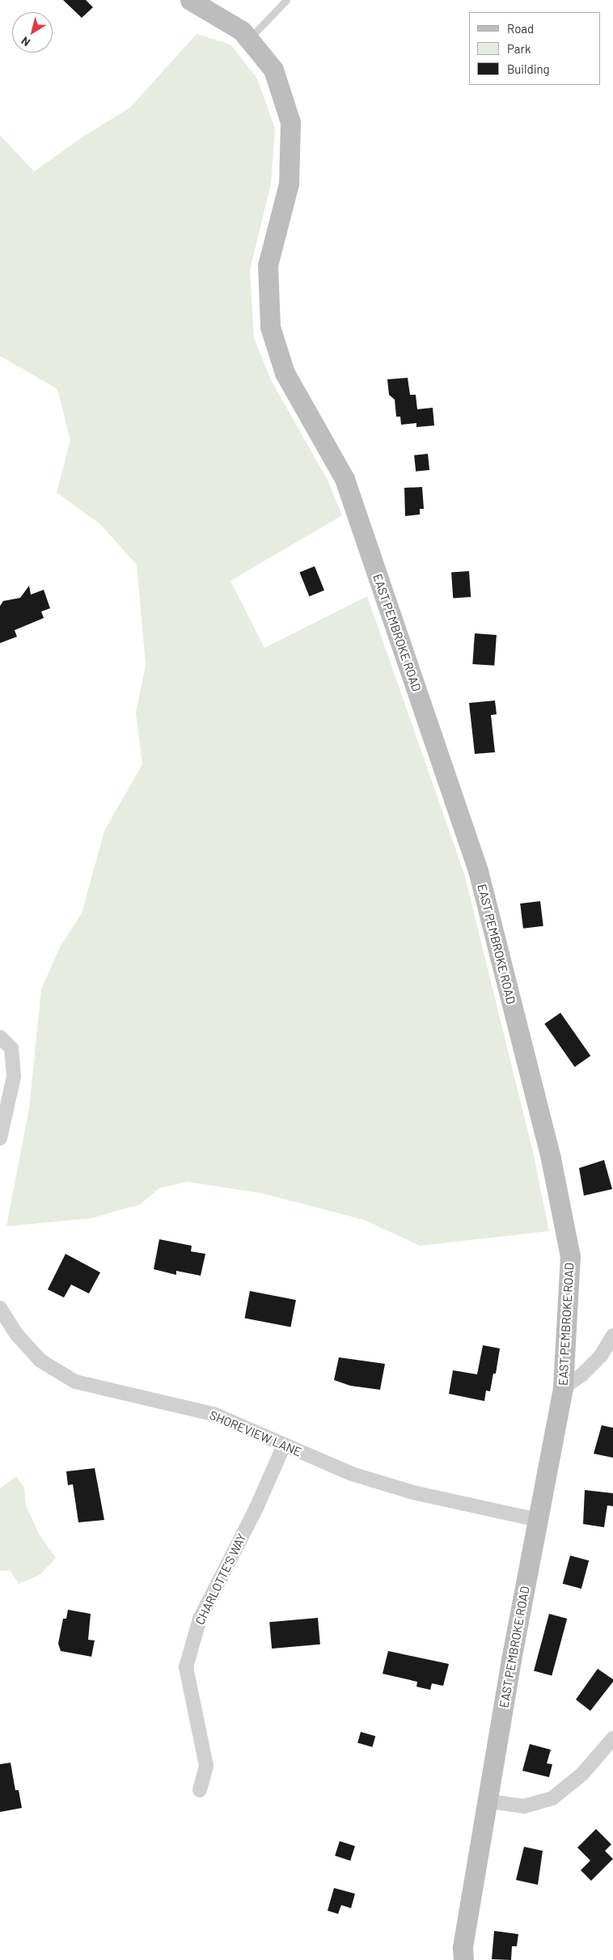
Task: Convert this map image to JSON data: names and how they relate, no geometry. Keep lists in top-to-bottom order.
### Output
{
  "streets": {
    "street": ["EAST PEMBROKE ROAD", "SHOREVIEW LANE", "CHARLOTTE'S WAY"]
  },
  "crossings": [
    ["EAST PEMBROKE ROAD", "SHOREVIEW LANE"],
    ["SHOREVIEW LANE", "CHARLOTTE'S WAY"]
  ],
  "legend": ["Road", "Park", "Building"],
  "north": "bottom left"
}
